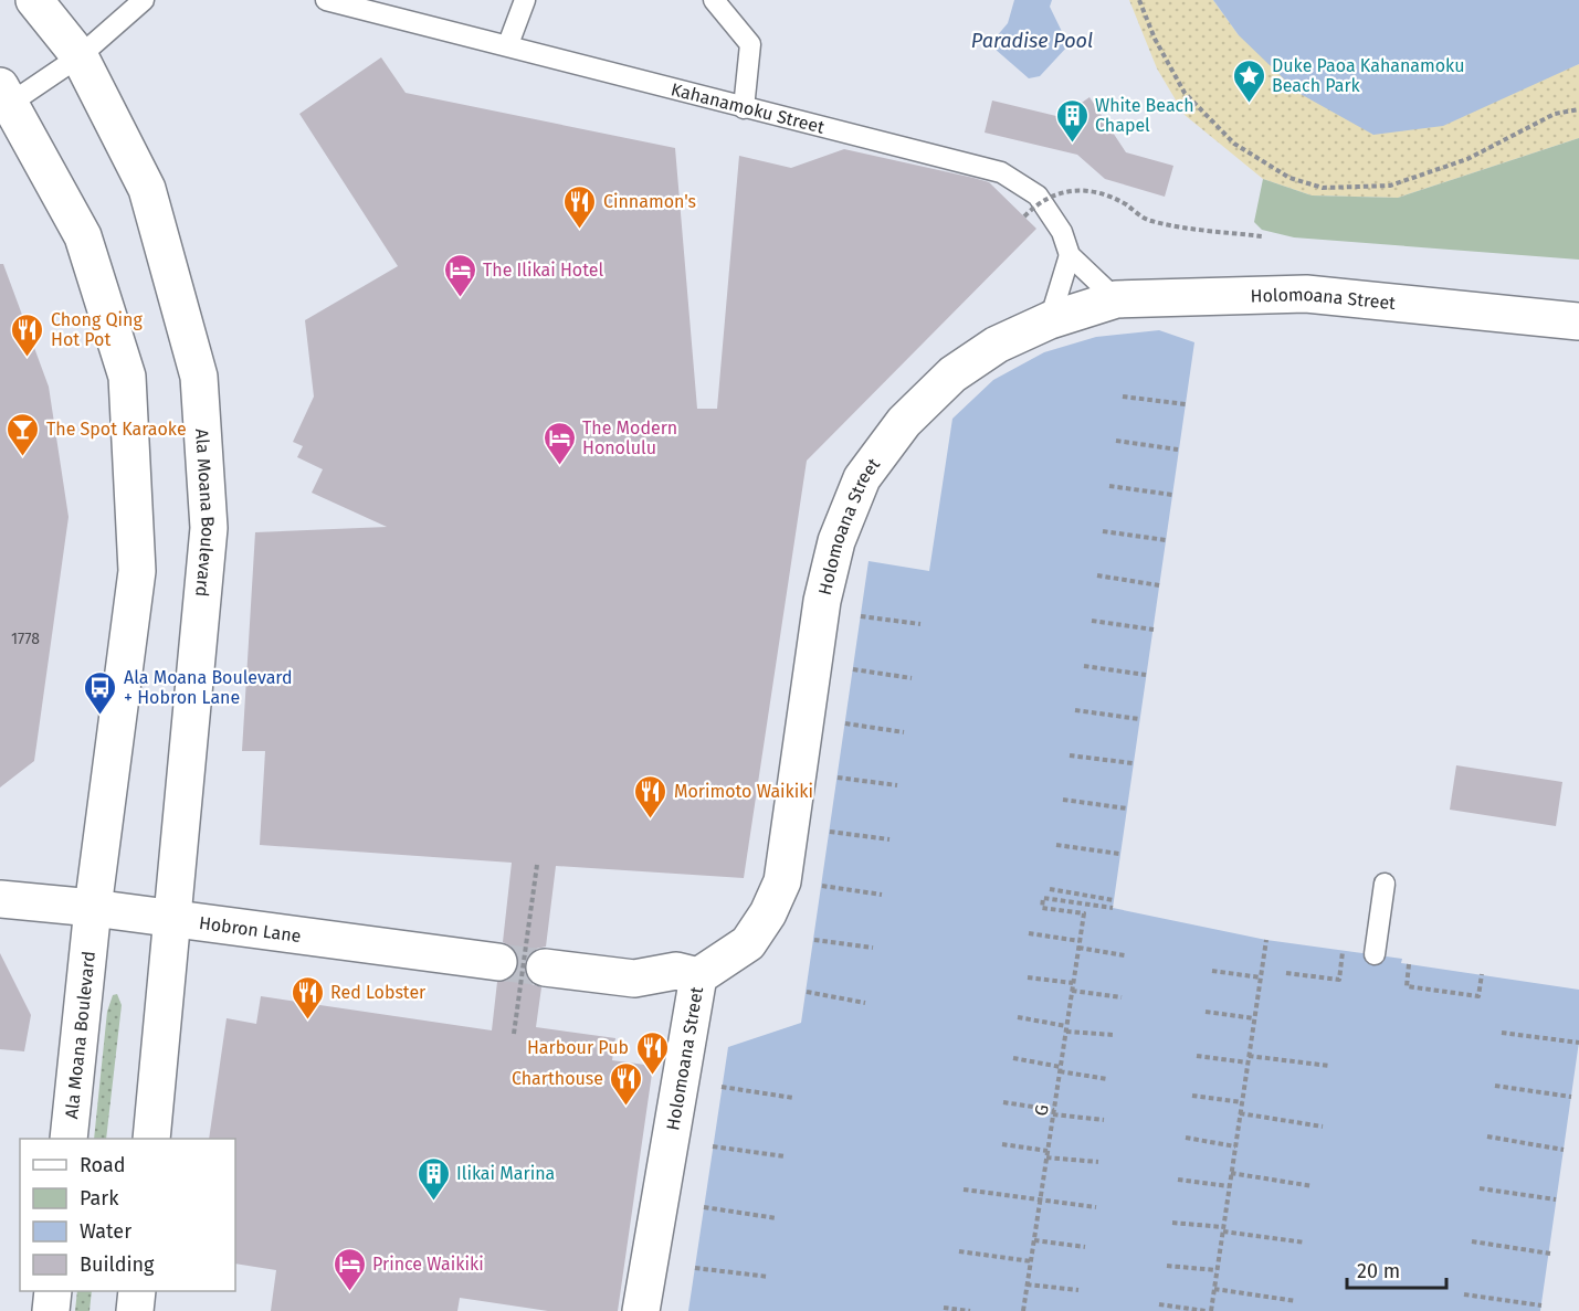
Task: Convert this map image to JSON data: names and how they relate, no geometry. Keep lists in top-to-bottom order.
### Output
{
  "streets": {
    "street": ["Holomoana Street", "Ala Moana Boulevard", "Hobron Lane"],
    "lane": ["Kahanamoku Street"],
    "path": ["G"]
  },
  "crossings": [
    ["Kahanamoku Street", "Holomoana Street"],
    ["Ala Moana Boulevard", "Hobron Lane"]
  ],
  "water": ["Paradise Pool"],
  "places": {
    "place": ["Duke Paoa Kahanamoku Beach Park"],
    "building": ["White Beach Chapel", "Ilikai Marina"],
    "restaurant": [
      "Cinnamon's",
      "Chong Qing Hot Pot",
      "Morimoto Waikiki",
      "Red Lobster",
      "Harbour Pub",
      "Charthouse"
    ],
    "hotel": ["The Ilikai Hotel", "The Modern Honolulu", "Prince Waikiki"],
    "bar": ["The Spot Karaoke"],
    "bus stop": ["Ala Moana Boulevard + Hobron Lane"]
  },
  "house_numbers": ["1778"],
  "legend": [
    "Road",
    "Park",
    "Water",
    "Building"
  ],
  "scale_bar": "20 m"
}
